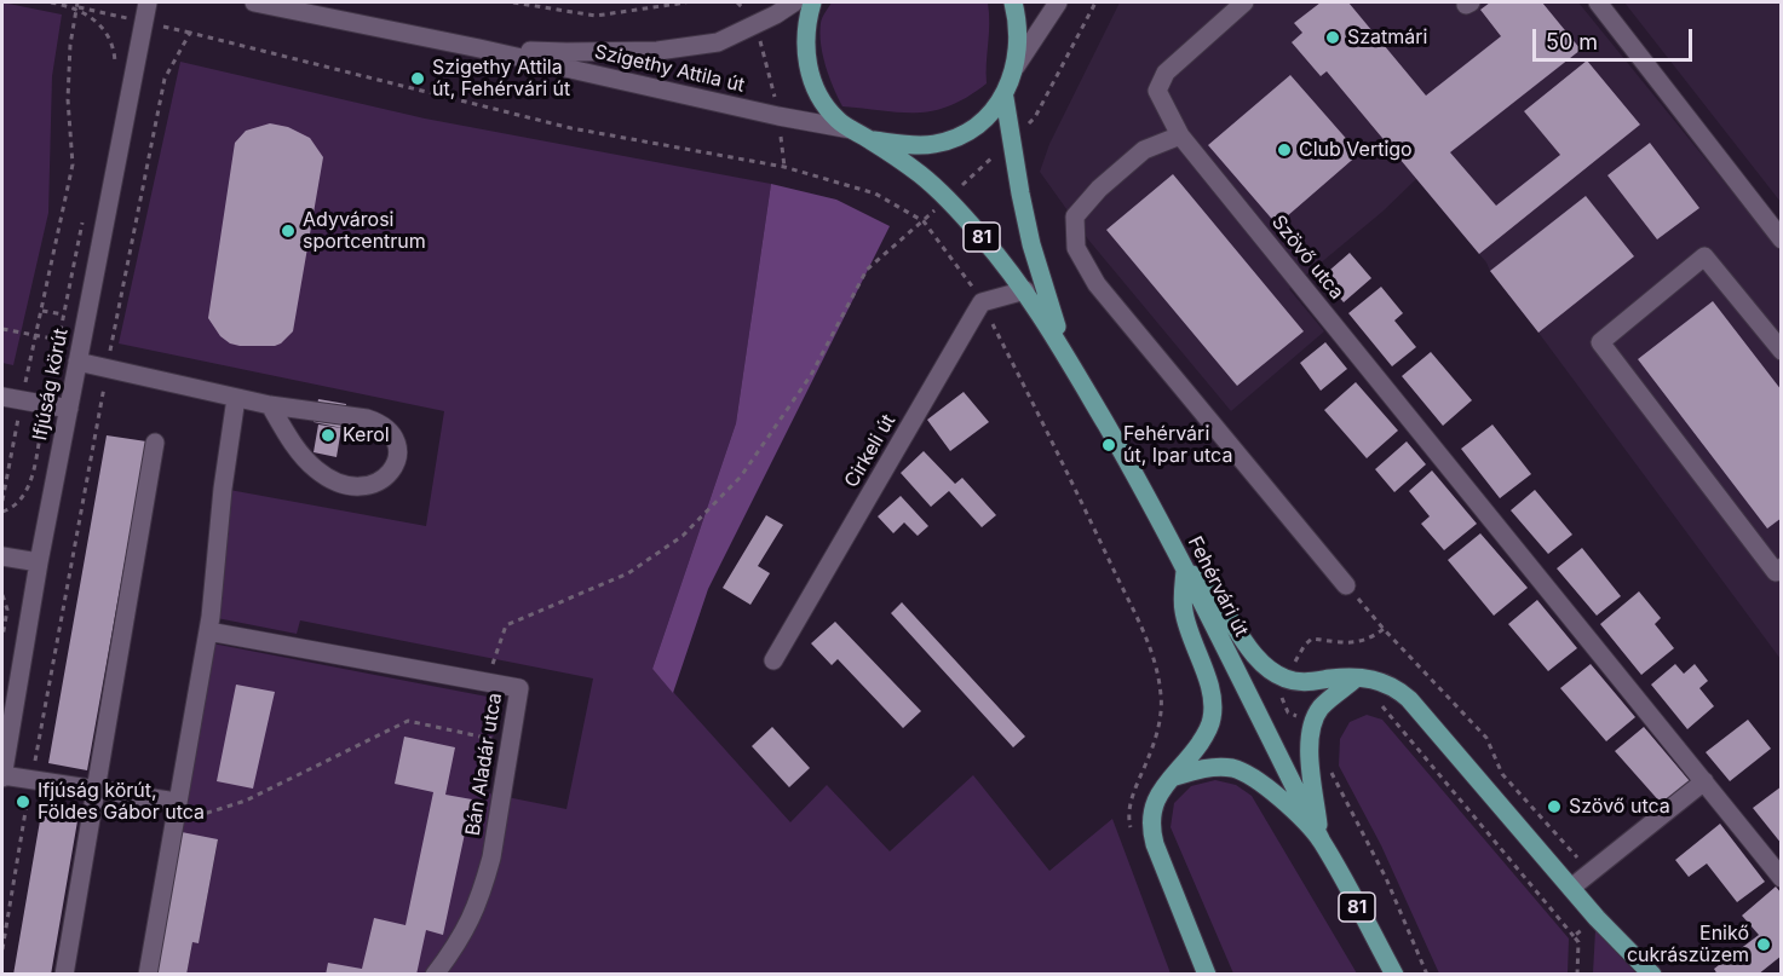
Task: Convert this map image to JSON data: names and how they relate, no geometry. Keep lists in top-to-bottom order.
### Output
{
  "streets": {
    "main road": ["81", "Fehérvári út"],
    "street": [
      "Szigethy Attila út",
      "Szövő utca",
      "Ifjúság körút",
      "Cirkeli út",
      "Bán Aladár utca"
    ]
  },
  "crossings": [
    ["Szigethy Attila út", "Fehérvári út"],
    ["81", "Fehérvári út"]
  ],
  "places": [
    "Szatmári",
    "Szigethy Attila út, Fehérvári út",
    "Club Vertigo",
    "Adyvárosi sportcentrum",
    "Kerol",
    "Fehérvári út, Ipar utca",
    "Ifjúság körút, Földes Gábor utca",
    "Szövő utca",
    "Enikő cukrászüzem"
  ],
  "scale_bar": "50 m"
}
